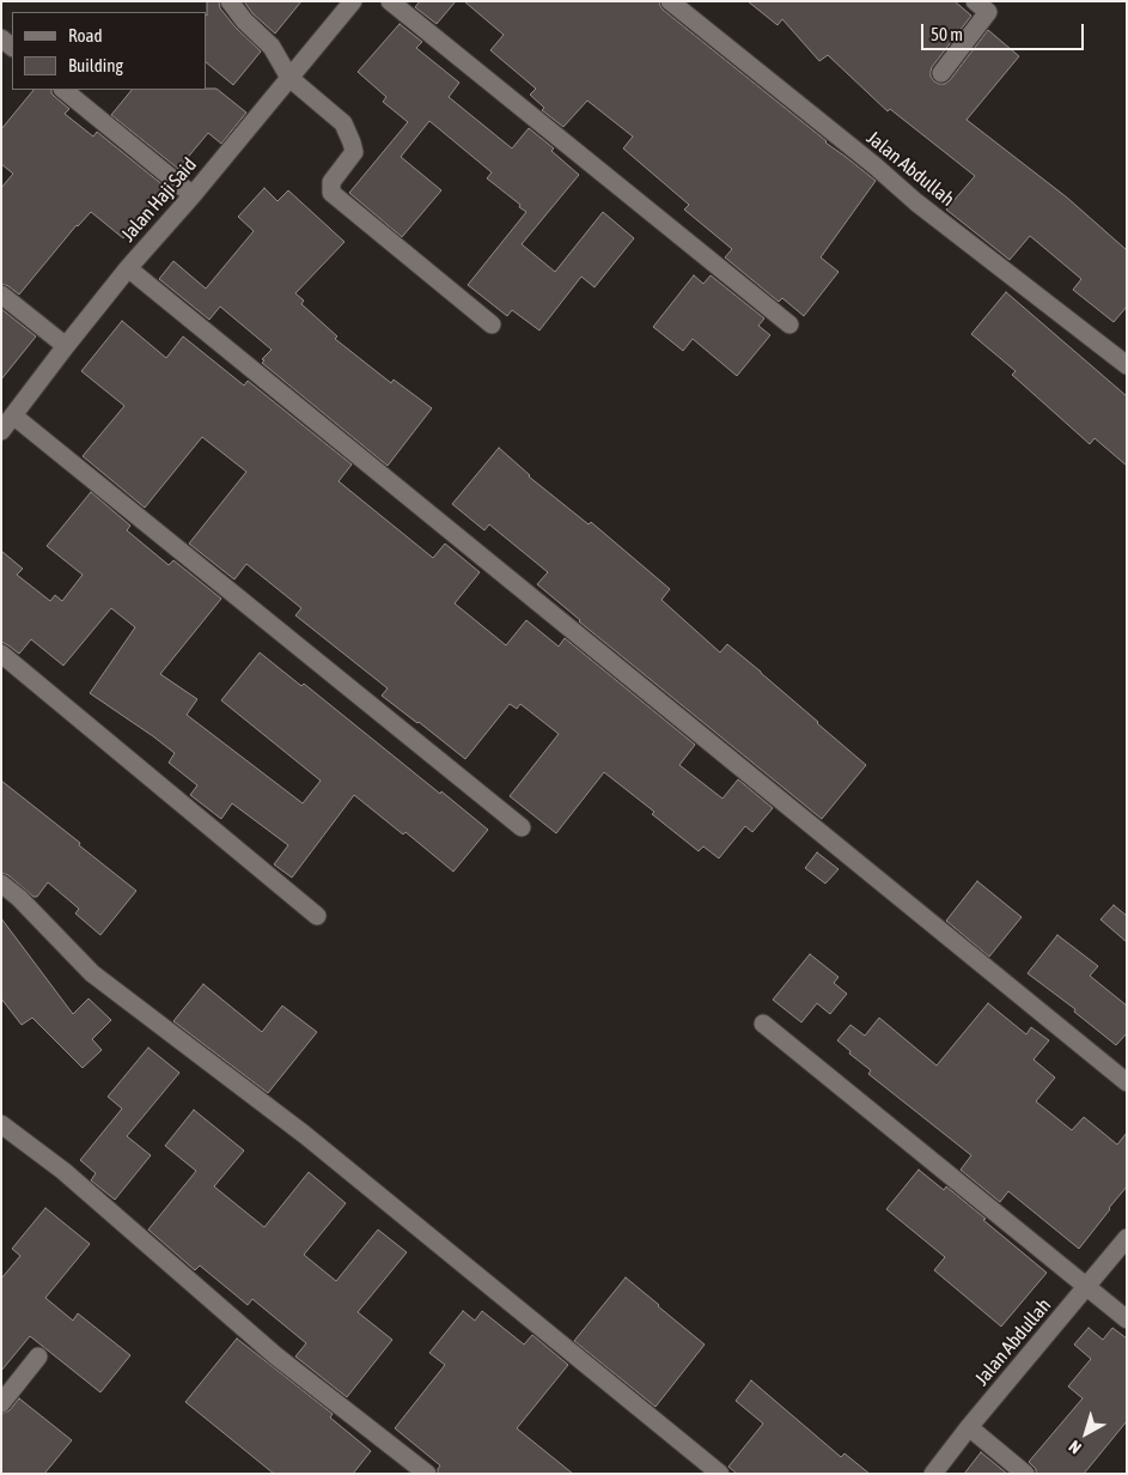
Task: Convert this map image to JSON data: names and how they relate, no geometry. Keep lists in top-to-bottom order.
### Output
{
  "streets": {
    "street": ["Jalan Abdullah", "Jalan Haji Said"]
  },
  "legend": ["Road", "Building"],
  "scale_bar": "50 m",
  "north": "bottom left"
}
